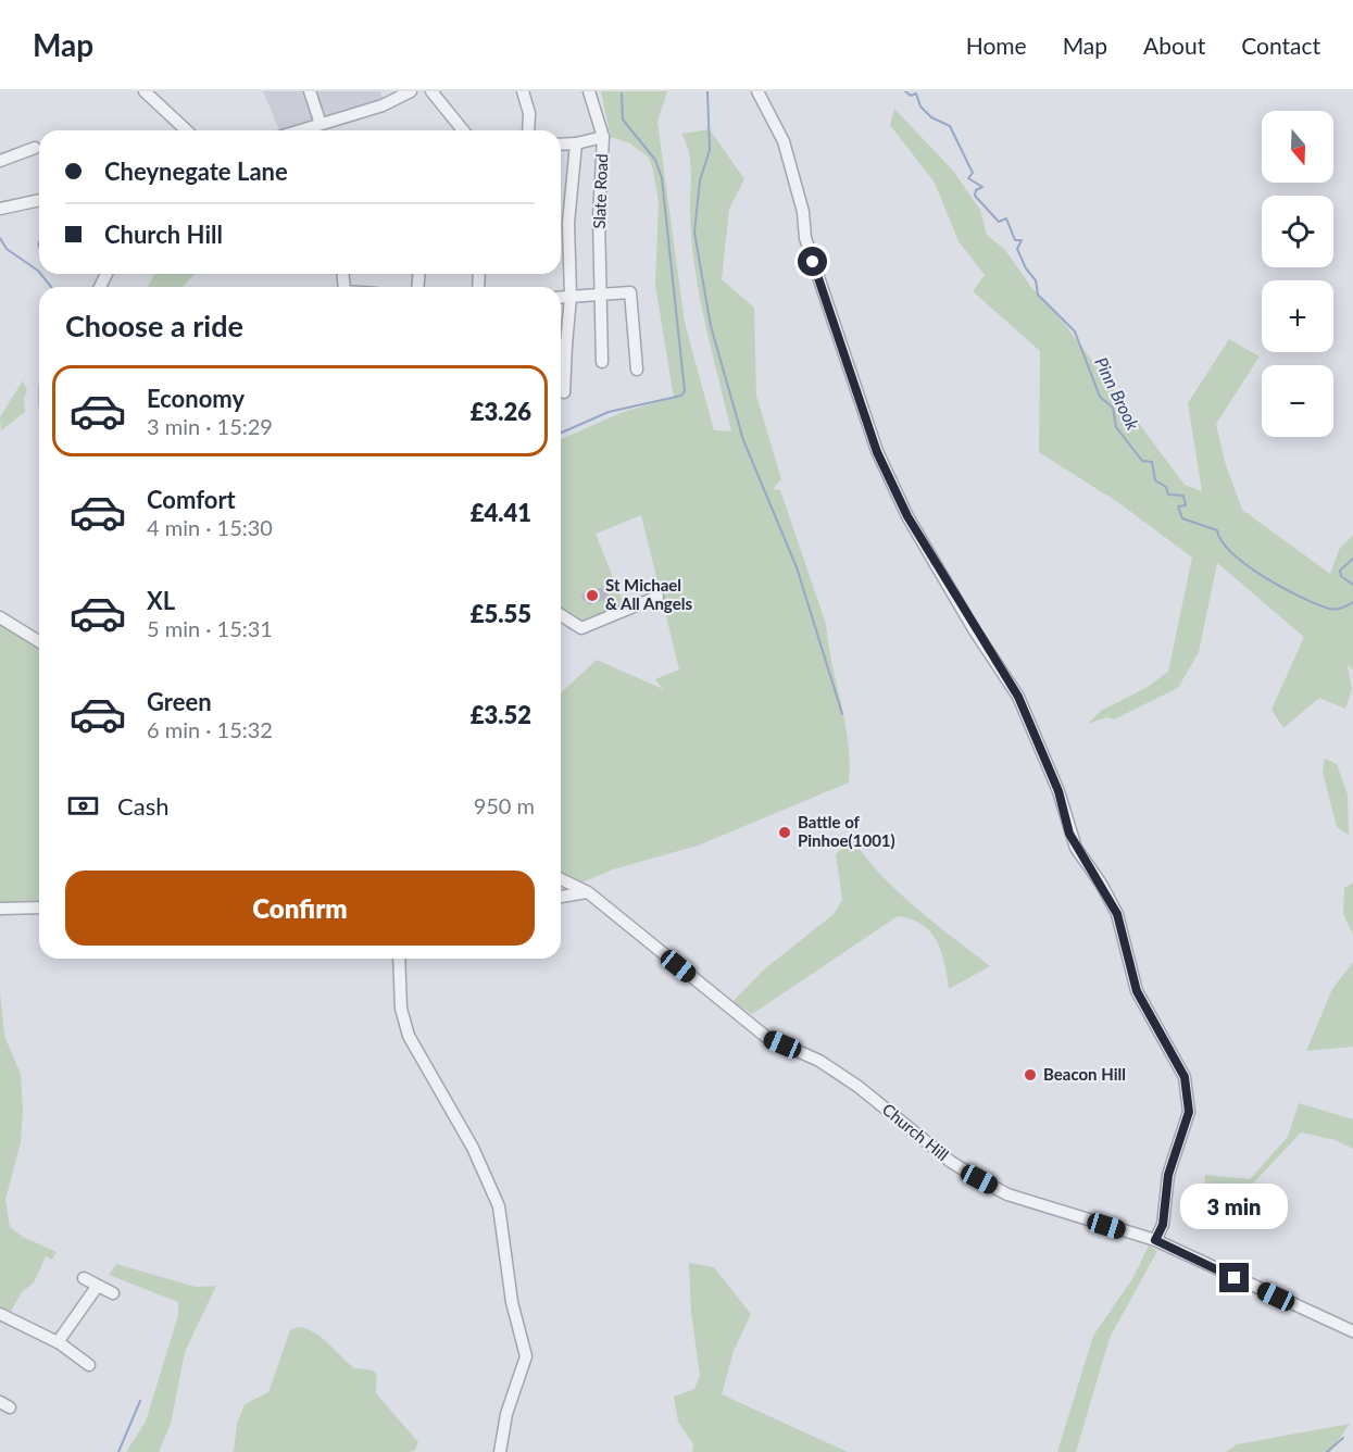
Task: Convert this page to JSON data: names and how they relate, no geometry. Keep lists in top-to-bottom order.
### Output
{
  "streets": {
    "street": ["Slate Road", "Church Hill"]
  },
  "water": ["Pinn Brook"],
  "places": ["St Michael & All Angels", "Battle of Pinhoe(1001)", "Beacon Hill"],
  "north": "bottom",
  "page": {
    "header": "Map",
    "nav": [
      "Home",
      "Map",
      "About",
      "Contact"
    ],
    "map_buttons": ["+", "−"],
    "banner": ["Cheynegate Lane", "Church Hill"],
    "heading": "Choose a ride",
    "list": [
      {
        "name": "Economy",
        "note": "3 min · 15:29",
        "value": "£3.26"
      },
      {
        "name": "Comfort",
        "note": "4 min · 15:30",
        "value": "£4.41"
      },
      {
        "name": "XL",
        "note": "5 min · 15:31",
        "value": "£5.55"
      },
      {
        "name": "Green",
        "note": "6 min · 15:32",
        "value": "£3.52"
      }
    ],
    "pay": ["Cash", "950 m"],
    "buttons": "Confirm",
    "bubble": "3 min"
  }
}
